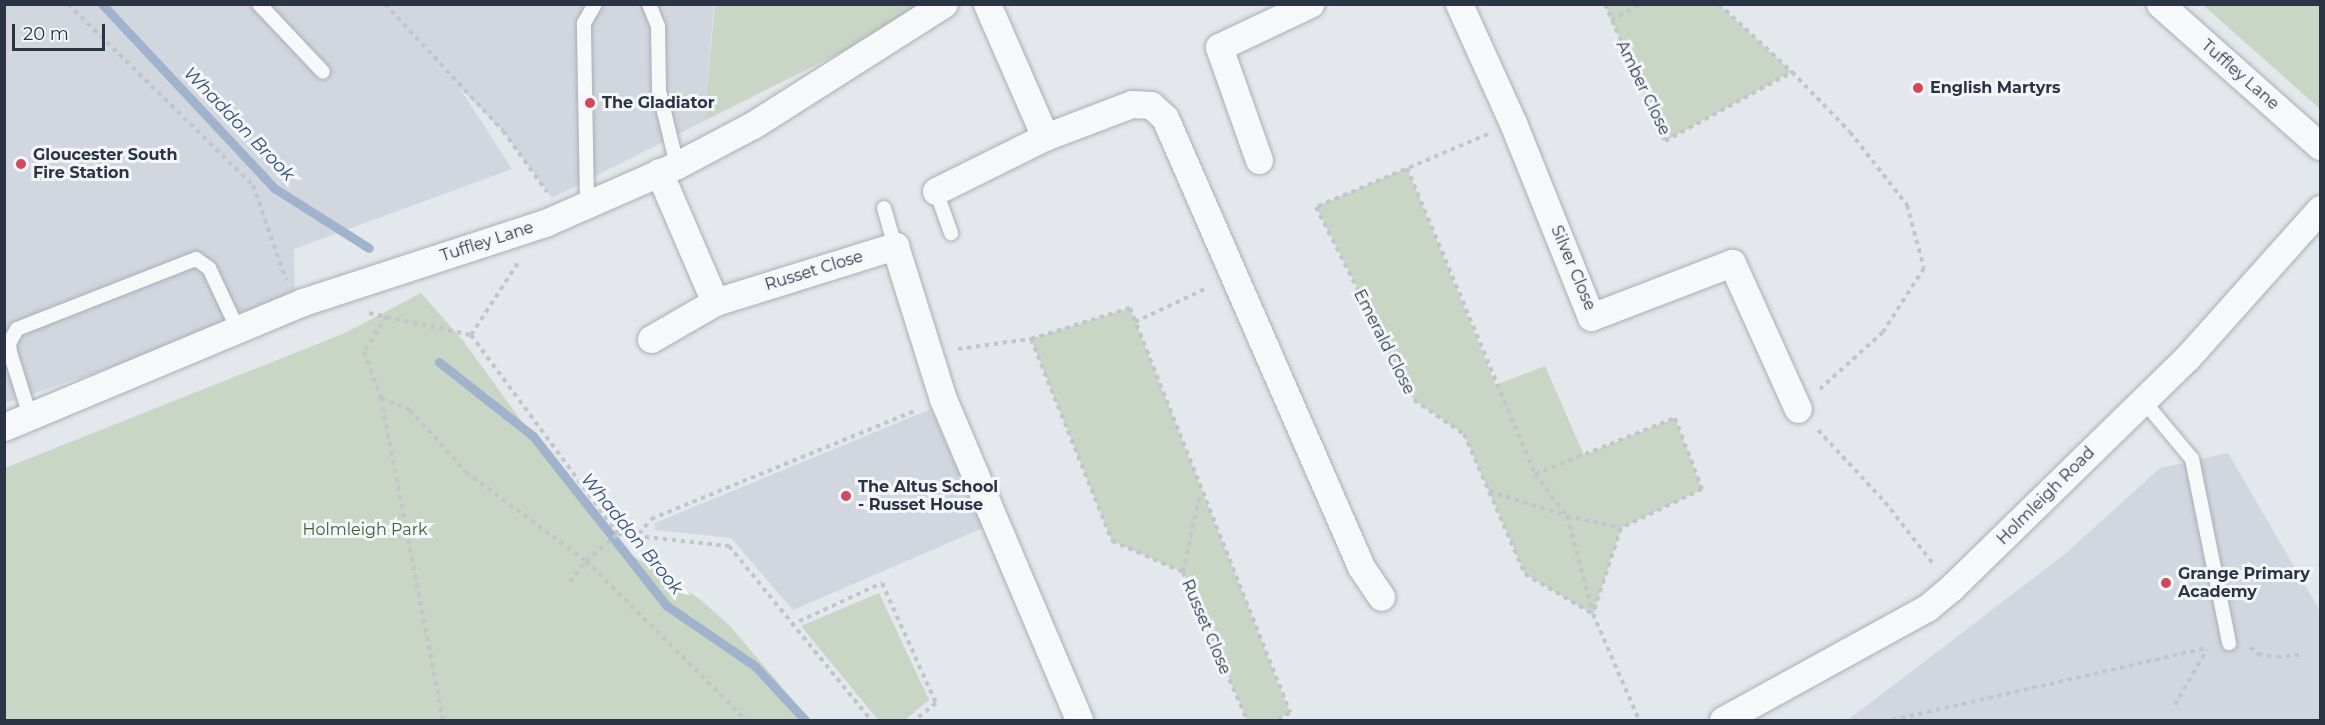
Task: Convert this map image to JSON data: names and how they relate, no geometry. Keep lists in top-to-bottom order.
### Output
{
  "streets": {
    "street": [
      "Tuffley Lane",
      "Silver Close",
      "Russet Close",
      "Holmleigh Road"
    ],
    "path": ["Amber Close", "Emerald Close"]
  },
  "crossings": [
    ["Silver Close", "Emerald Close"]
  ],
  "water": ["Whaddon Brook"],
  "parks": ["Holmleigh Park"],
  "places": [
    "English Martyrs",
    "The Gladiator",
    "Gloucester South Fire Station",
    "The Altus School - Russet House",
    "Grange Primary Academy"
  ],
  "scale_bar": "20 m"
}
